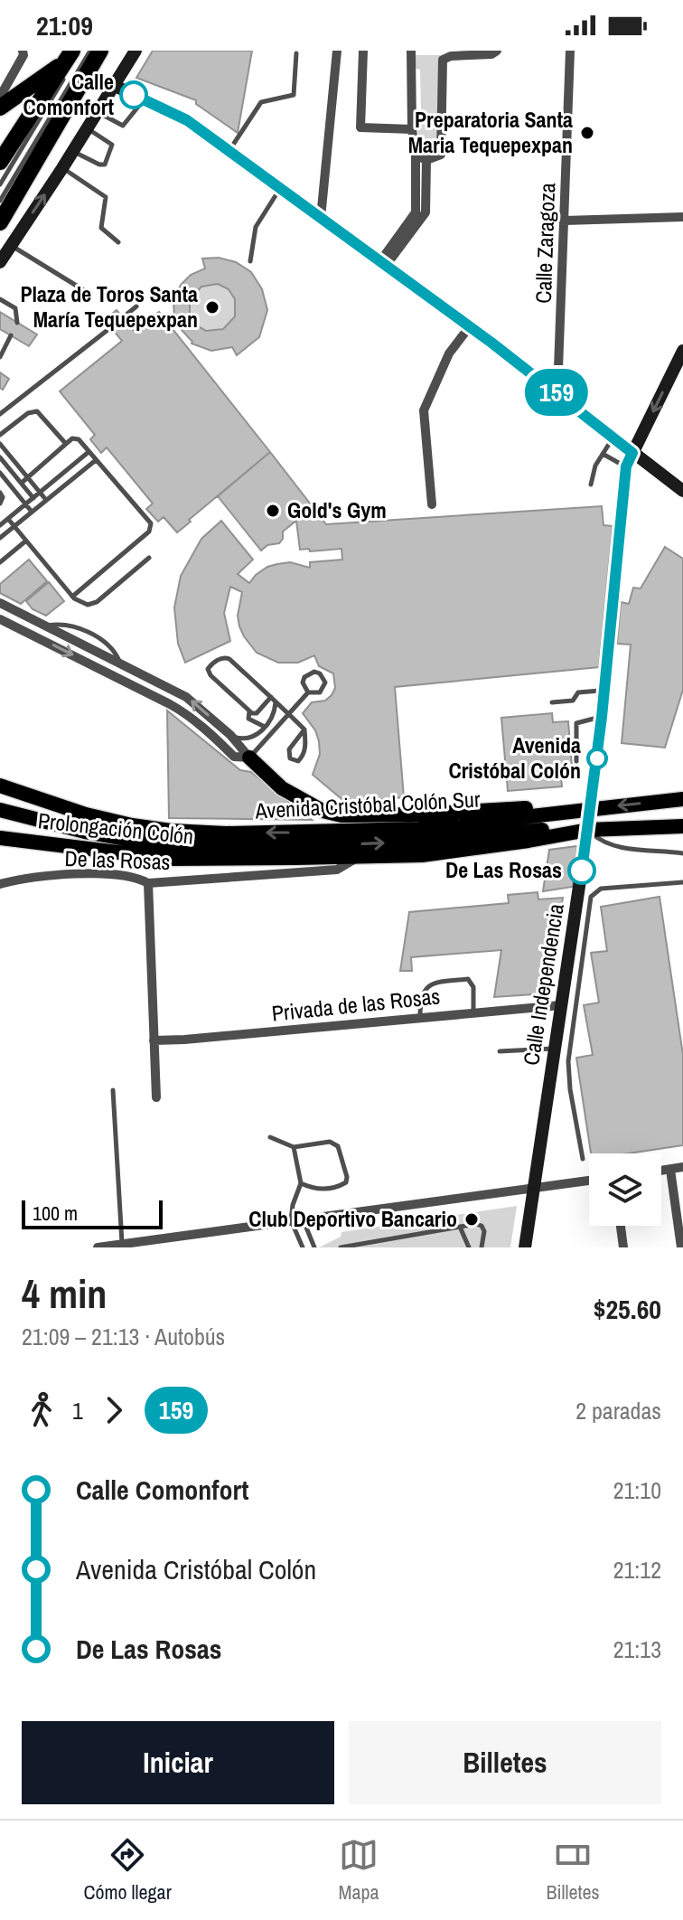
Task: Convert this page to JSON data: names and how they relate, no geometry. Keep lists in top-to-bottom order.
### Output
{
  "streets": {
    "main road": ["Avenida Cristóbal Colón Sur", "Prolongación Colón"],
    "street": [
      "Calle Zaragoza",
      "De las Rosas",
      "Calle Independencia",
      "Privada de las Rosas"
    ]
  },
  "crossings": [
    ["Avenida Cristóbal Colón Sur", "Prolongación Colón"],
    ["Avenida Cristóbal Colón Sur", "Calle Independencia"],
    ["Prolongación Colón", "De las Rosas"],
    ["Calle Independencia", "Privada de las Rosas"]
  ],
  "places": [
    "Calle Comonfort",
    "Preparatoria Santa Maria Tequepexpan",
    "Plaza de Toros Santa María Tequepexpan",
    "Gold's Gym",
    "Avenida Cristóbal Colón",
    "De Las Rosas",
    "Club Deportivo Bancario"
  ],
  "lines": ["bus line 159"],
  "scale_bar": "100 m",
  "page": {
    "status": "21:09",
    "on_map": "159",
    "scale": "100 m",
    "heading": ["4 min", "21:09 – 21:13 · Autobús", "$25.60"],
    "legs": ["1", "159", "2 paradas"],
    "list": [
      {
        "name": "Calle Comonfort",
        "value": "21:10"
      },
      {
        "name": "Avenida Cristóbal Colón",
        "value": "21:12"
      },
      {
        "name": "De Las Rosas",
        "value": "21:13"
      }
    ],
    "buttons": ["Iniciar", "Billetes"],
    "tabs": ["Cómo llegar", "Mapa", "Billetes"]
  }
}
